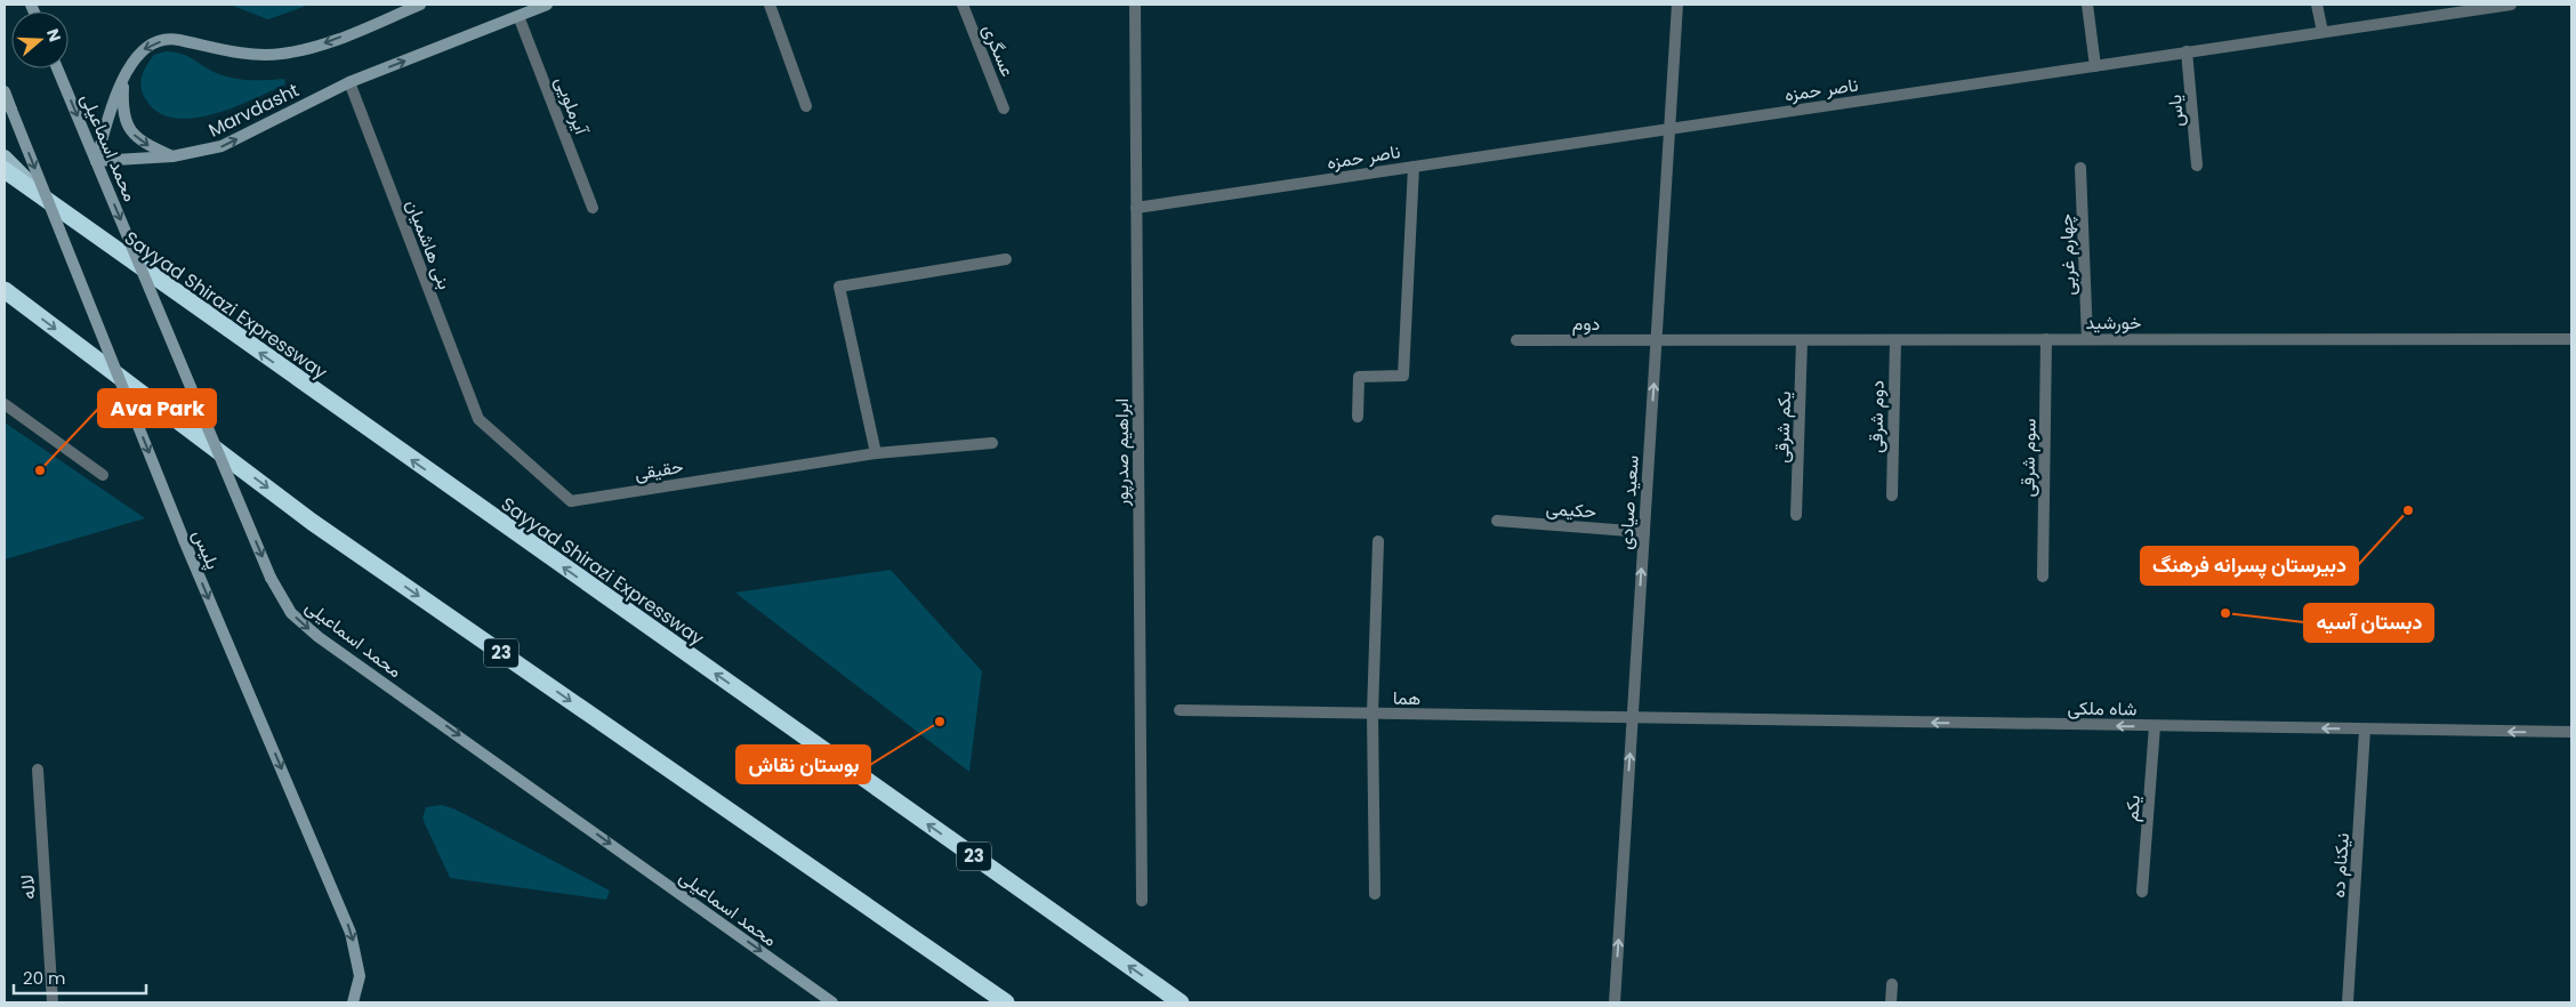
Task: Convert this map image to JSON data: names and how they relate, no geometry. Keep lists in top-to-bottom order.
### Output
{
  "streets": {
    "highway": ["Sayyad Shirazi Expressway", "23"],
    "main road": ["Marvdasht", "محمد اسماعیلی", "پلیس"],
    "street": [
      "عسگری",
      "ناصر حمزه",
      "آیرملویی",
      "یاس",
      "بنی هاشمیان",
      "چهارم غربی",
      "خورشید",
      "دوم",
      "دوم شرقی",
      "یکم شرقی",
      "ابراهیم صدرپور",
      "سوم شرقی",
      "حقیقی",
      "سعید صیادی",
      "حکیمی",
      "هما",
      "شاه ملکی",
      "یکم",
      "نیکنام ده",
      "لاله"
    ]
  },
  "crossings": [
    ["ناصر حمزه", "یاس"],
    ["ناصر حمزه", "ابراهیم صدرپور"],
    ["ناصر حمزه", "سعید صیادی"],
    ["آیرملویی", "Marvdasht"],
    ["Marvdasht", "محمد اسماعیلی"],
    ["Marvdasht", "بنی هاشمیان"],
    ["بنی هاشمیان", "حقیقی"],
    ["چهارم غربی", "خورشید"],
    ["خورشید", "دوم"],
    ["خورشید", "دوم شرقی"],
    ["خورشید", "یکم شرقی"],
    ["خورشید", "سوم شرقی"],
    ["خورشید", "سعید صیادی"],
    ["دوم", "سعید صیادی"],
    ["سعید صیادی", "حکیمی"],
    ["سعید صیادی", "هما"],
    ["سعید صیادی", "شاه ملکی"],
    ["هما", "شاه ملکی"],
    ["شاه ملکی", "یکم"],
    ["شاه ملکی", "نیکنام ده"]
  ],
  "one_way": [
    "محمد اسماعیلی",
    "سعید صیادی",
    "پلیس",
    "شاه ملکی"
  ],
  "places": [
    "Ava Park",
    "دبیرستان پسرانه فرهنگ",
    "دبستان آسیه",
    "بوستان نقاش"
  ],
  "scale_bar": "20 m",
  "north": "right"
}
